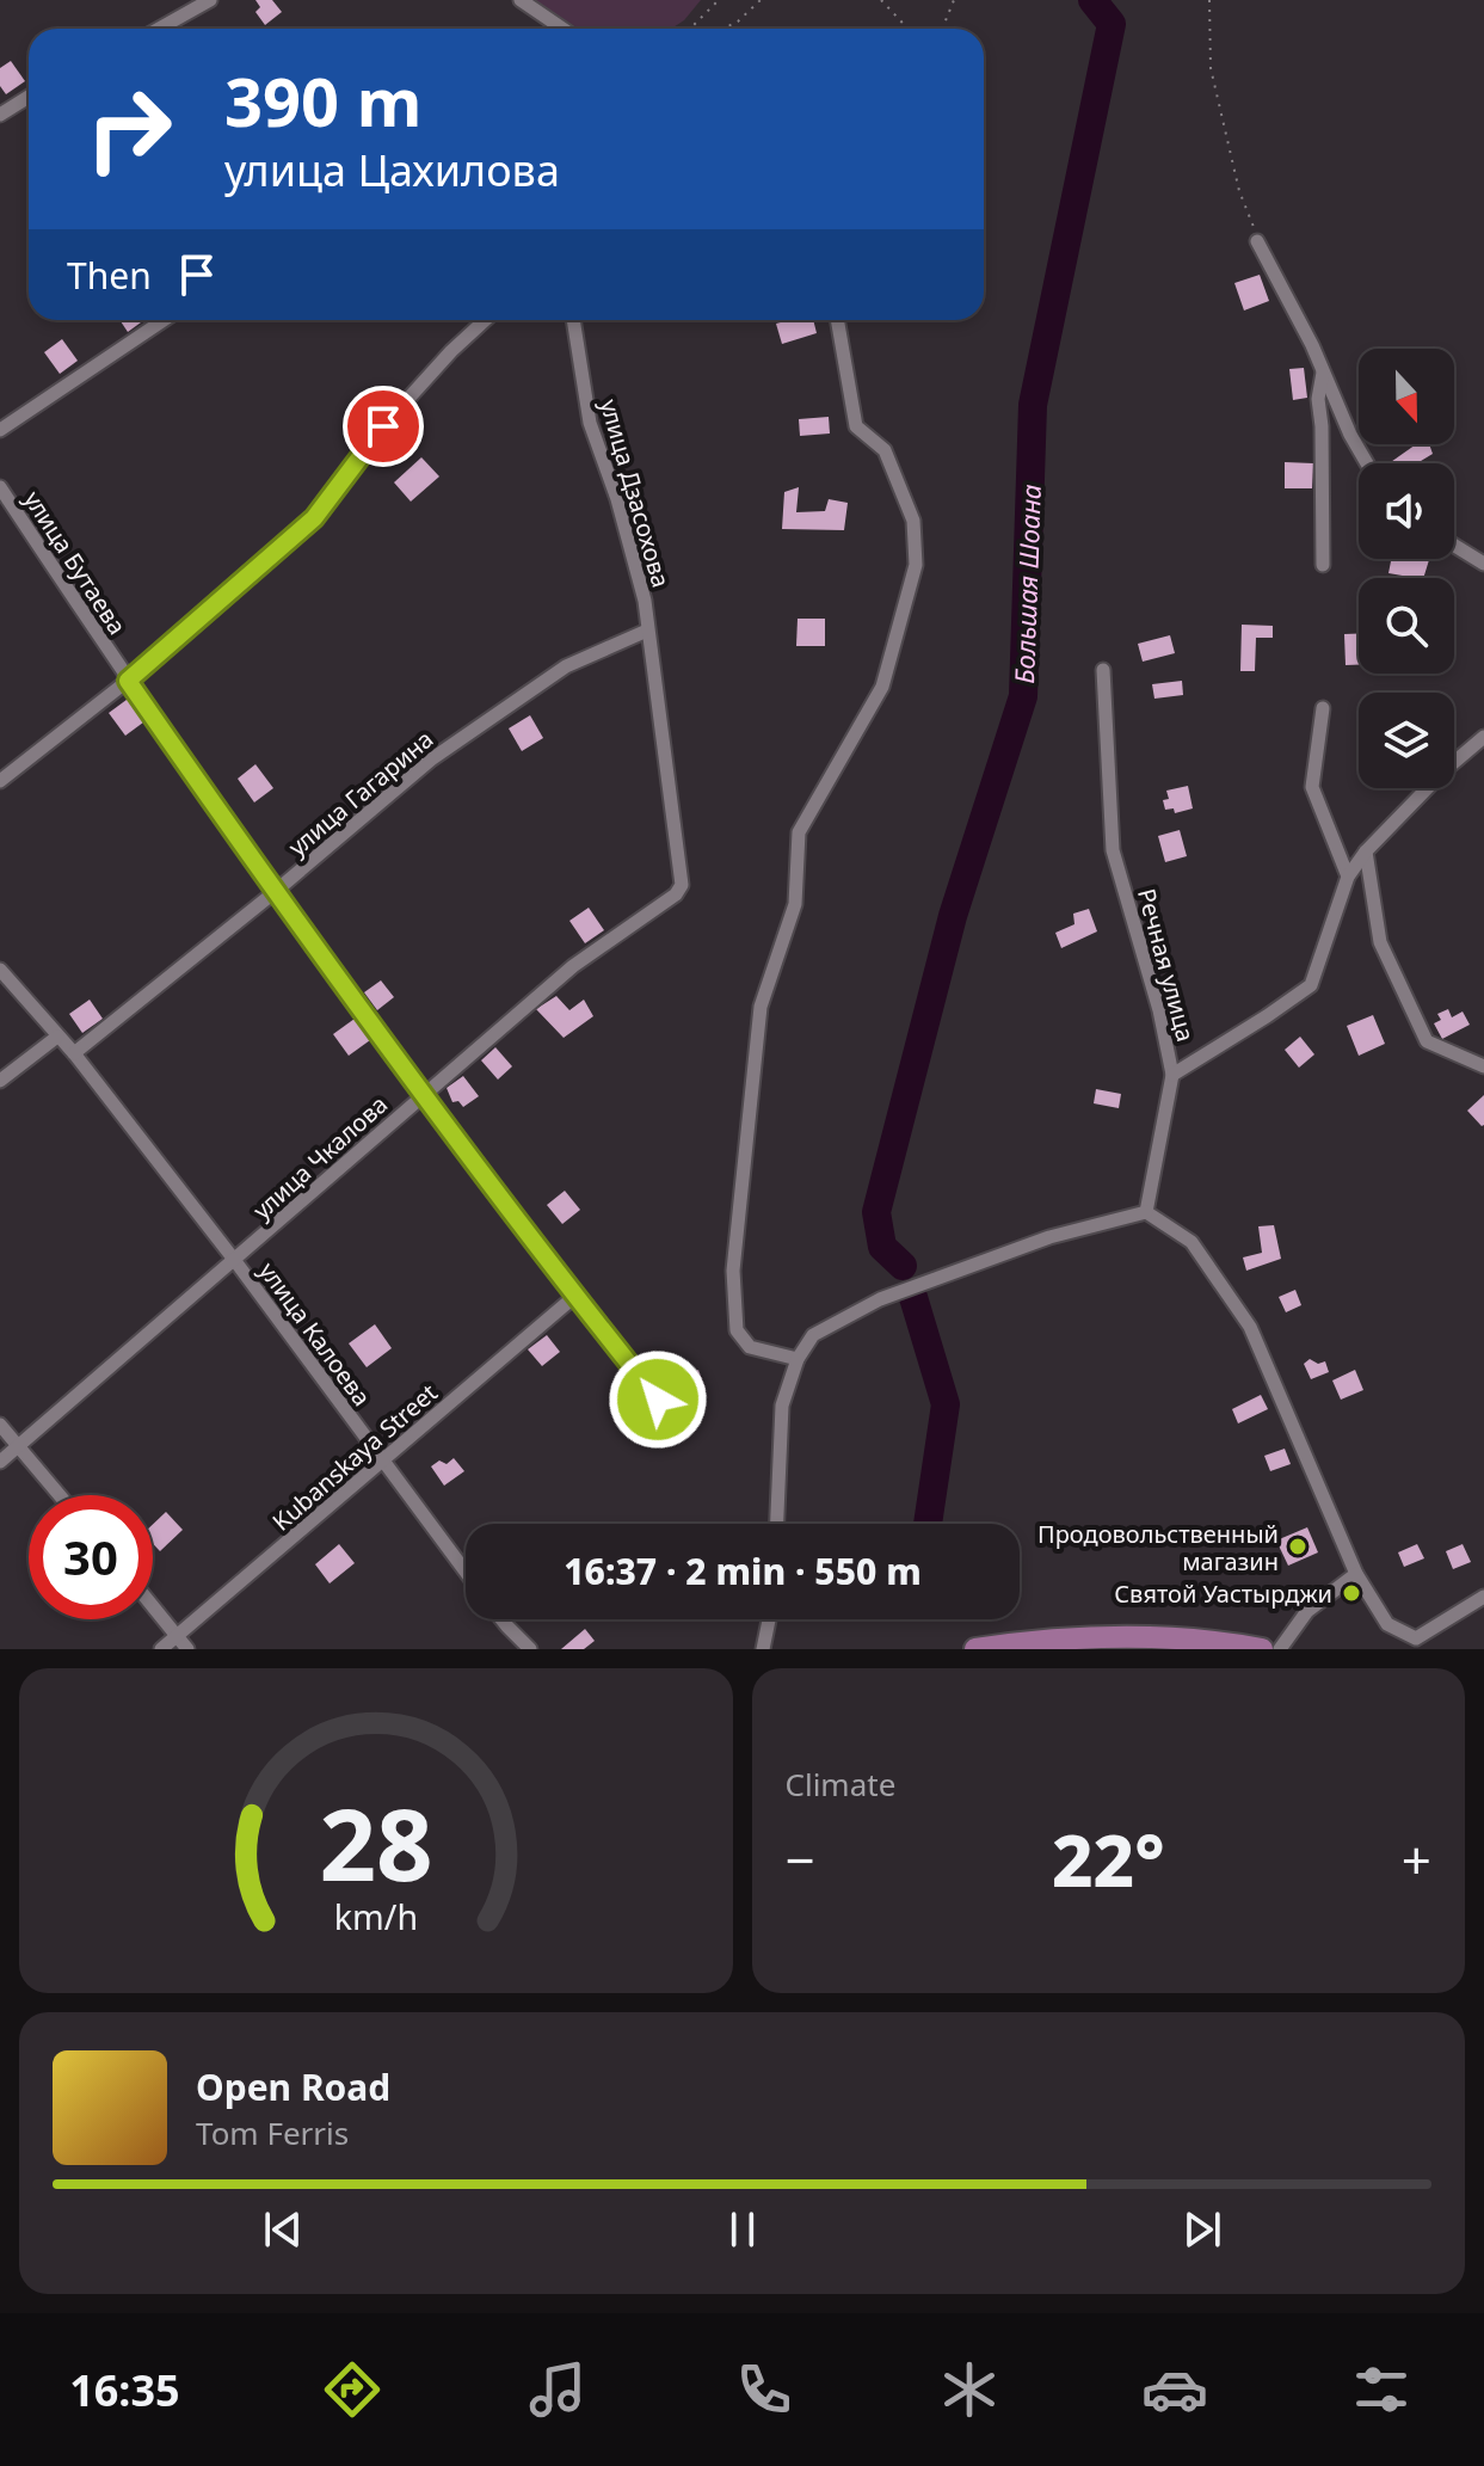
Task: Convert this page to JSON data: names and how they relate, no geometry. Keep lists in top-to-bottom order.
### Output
{
  "streets": {
    "street": [
      "улица Дзасохова",
      "улица Бутаева",
      "улица Гагарина",
      "Речная улица",
      "улица Чкалова",
      "улица Калоева",
      "Kubanskaya Street"
    ]
  },
  "crossings": [
    ["улица Дзасохова", "улица Гагарина"],
    ["улица Дзасохова", "улица Чкалова"],
    ["улица Бутаева", "улица Гагарина"],
    ["улица Бутаева", "улица Чкалова"],
    ["улица Бутаева", "Kubanskaya Street"],
    ["улица Гагарина", "улица Калоева"],
    ["улица Чкалова", "улица Калоева"],
    ["улица Калоева", "Kubanskaya Street"]
  ],
  "water": ["Большая Шоана"],
  "places": ["Продовольственный магазин", "Святой Уастырджи"],
  "north": "bottom",
  "page": {
    "turn": ["390 m", "улица Цахилова"],
    "then": "Then",
    "limit": "30",
    "trip": "16:37 · 2 min · 550 m",
    "tile": "Climate",
    "heat": ["−", "22°", "+"],
    "song": ["Open Road", "Tom Ferris"],
    "tabs": "16:35",
    "gauge": ["28", "km/h"]
  }
}
